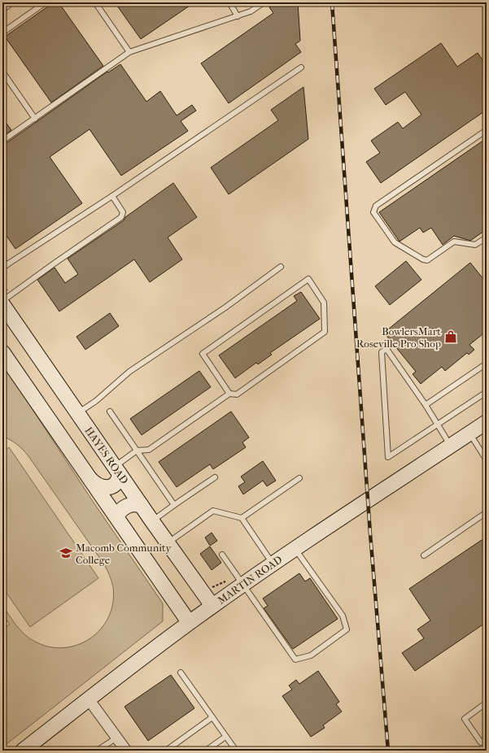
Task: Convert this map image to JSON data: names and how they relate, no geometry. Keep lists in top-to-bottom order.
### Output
{
  "streets": {
    "street": ["HAYES ROAD", "MARTIN ROAD"]
  },
  "crossings": [
    ["HAYES ROAD", "MARTIN ROAD"]
  ],
  "places": {
    "shop": ["BowlersMart Roseville Pro Shop"],
    "school or university": ["Macomb Community College"]
  }
}
